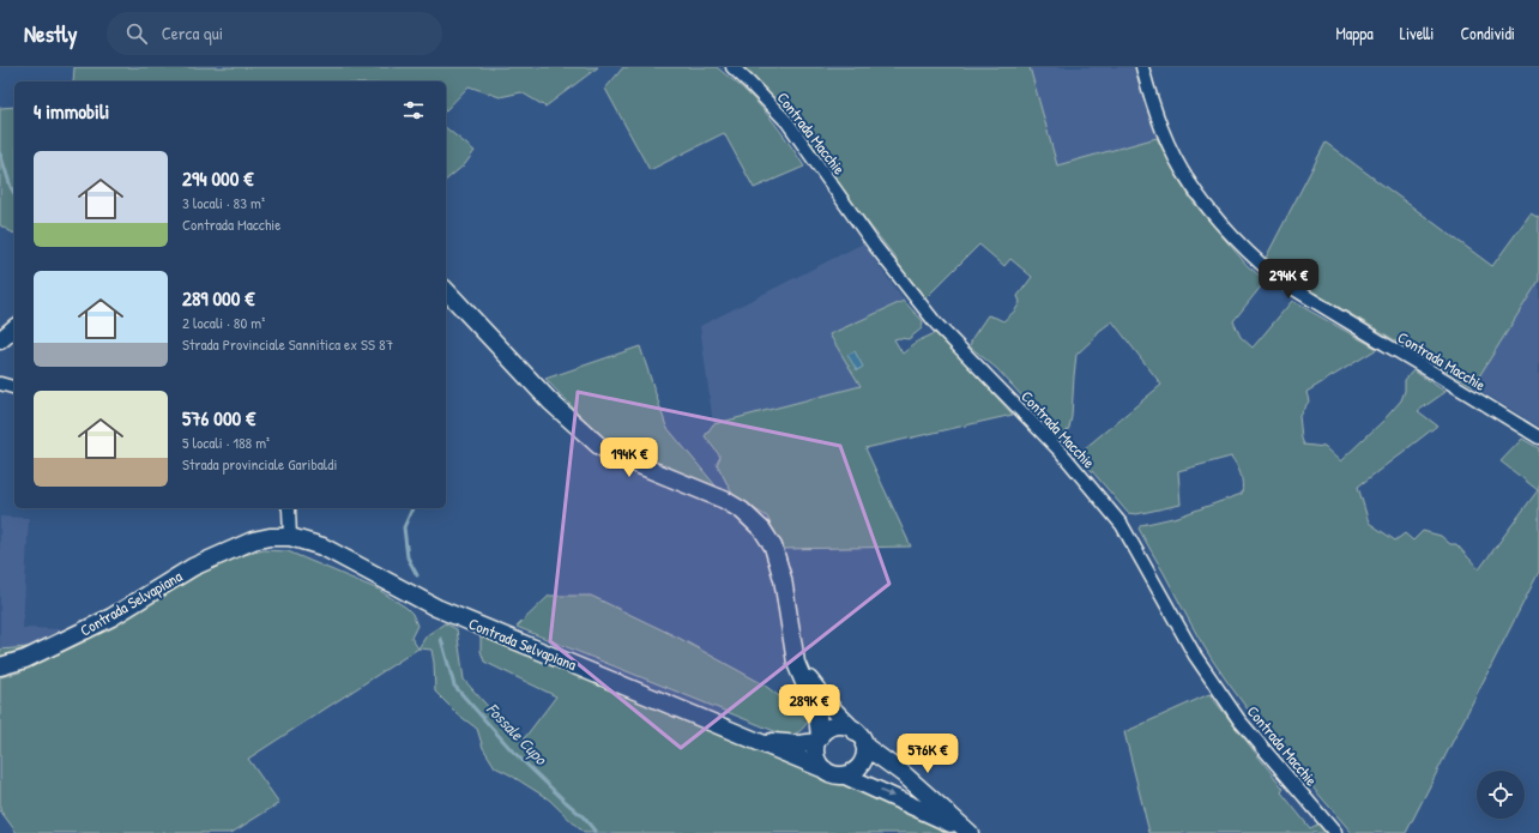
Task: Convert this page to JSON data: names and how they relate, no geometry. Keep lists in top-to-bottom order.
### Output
{
  "streets": {
    "main road": ["Contrada Selvapiana"],
    "street": ["Contrada Macchie"]
  },
  "water": ["Fossale Cupo"],
  "page": {
    "header": "Nestly",
    "search": "Cerca qui",
    "nav": ["Mappa", "Livelli", "Condividi"],
    "heading": "4 immobili",
    "list": [
      {
        "name": "294 000 €",
        "note": "3 locali · 83 m² · Contrada Macchie"
      },
      {
        "name": "289 000 €",
        "note": "2 locali · 80 m² · Strada Provinciale Sannitica ex SS 87"
      },
      {
        "name": "576 000 €",
        "note": "5 locali · 188 m² · Strada provinciale Garibaldi"
      }
    ],
    "price": [
      "294K €",
      "194K €",
      "289K €",
      "576K €"
    ]
  }
}
